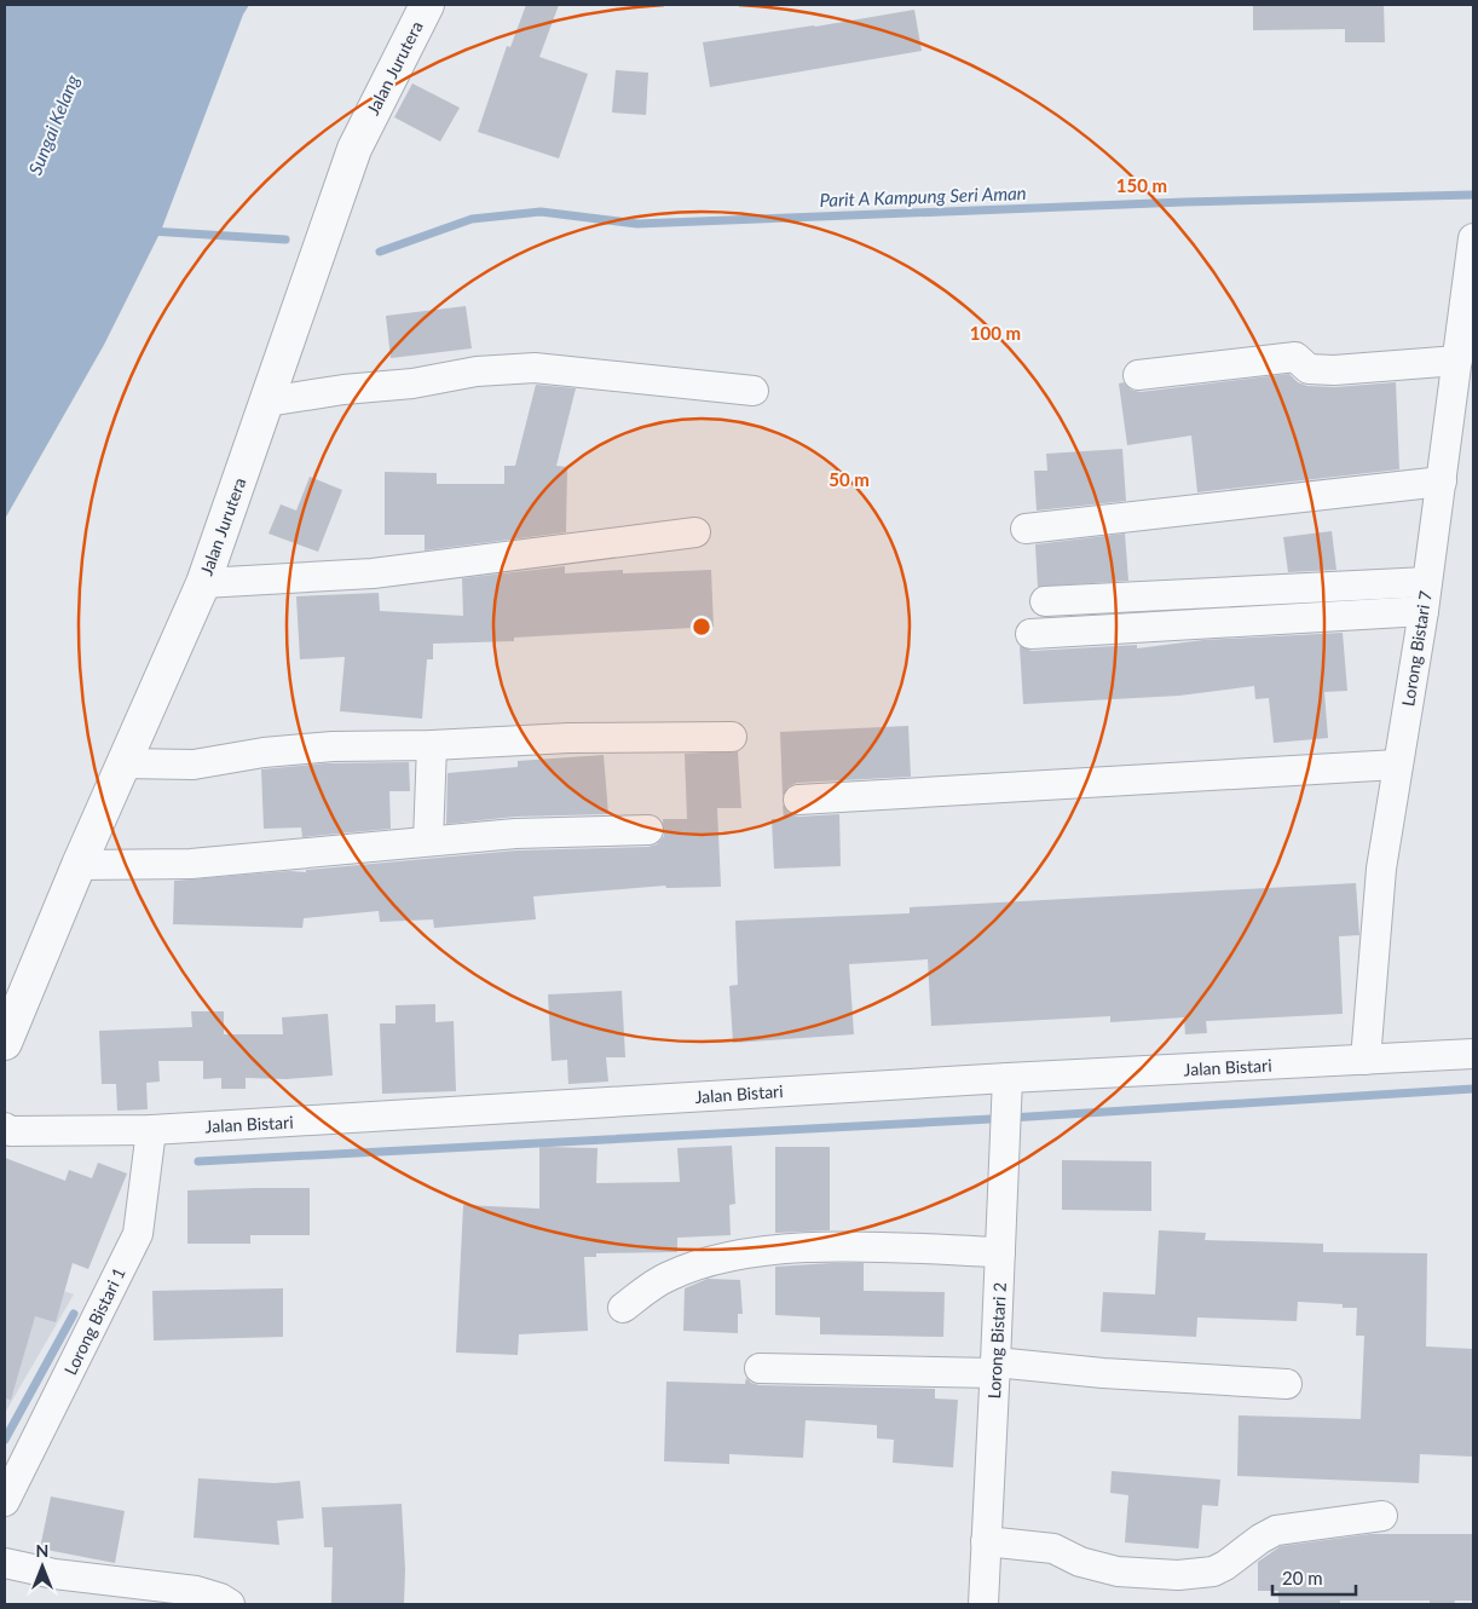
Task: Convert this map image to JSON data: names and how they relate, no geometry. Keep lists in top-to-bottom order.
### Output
{
  "streets": {
    "street": [
      "Jalan Jurutera",
      "Lorong Bistari 7",
      "Jalan Bistari",
      "Lorong Bistari 1",
      "Lorong Bistari 2"
    ]
  },
  "crossings": [
    ["Lorong Bistari 7", "Jalan Bistari"],
    ["Jalan Bistari", "Lorong Bistari 1"],
    ["Jalan Bistari", "Lorong Bistari 2"]
  ],
  "water": ["Sungai Kelang", "Parit A Kampung Seri Aman"],
  "scale_bar": "20 m",
  "north": "top",
  "rings": ["150 m", "100 m", "50 m"]
}
